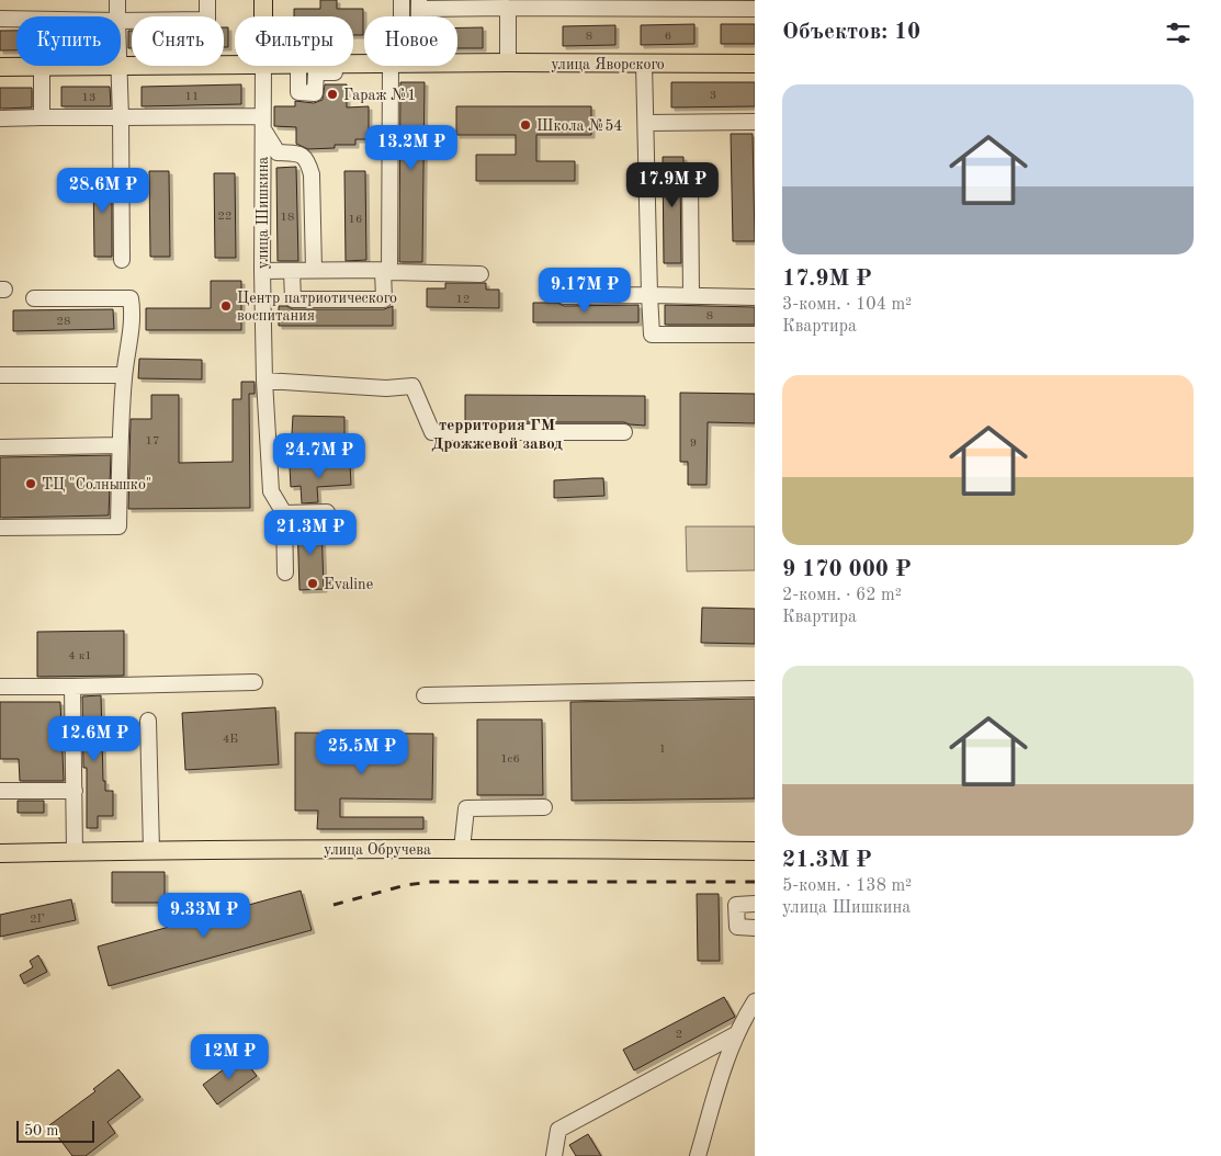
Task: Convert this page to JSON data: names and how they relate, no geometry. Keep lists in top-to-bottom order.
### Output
{
  "streets": {
    "main road": ["улица Яворского", "улица Шишкина", "улица Обручева"]
  },
  "districts": ["территория ГМ Дрожжевой завод"],
  "places": [
    "Гараж №1",
    "Школа №54",
    "Центр патриотического воспитания",
    "ТЦ \"Солнышко\"",
    "Evaline"
  ],
  "house_numbers": [
    "8",
    "6",
    "3",
    "11",
    "13",
    "22",
    "18",
    "16",
    "12",
    "8",
    "28",
    "17",
    "9",
    "4 к1",
    "4Б",
    "1",
    "1с6",
    "2Г",
    "2"
  ],
  "scale_bar": "50 m",
  "page": {
    "heading": "Объектов: 10",
    "chip": [
      "Купить",
      "Снять",
      "Фильтры",
      "Новое"
    ],
    "list": [
      {
        "name": "17.9M ₽",
        "note": "3-комн. · 104 m² · Квартира"
      },
      {
        "name": "9 170 000 ₽",
        "note": "2-комн. · 62 m² · Квартира"
      },
      {
        "name": "21.3M ₽",
        "note": "5-комн. · 138 m² · улица Шишкина"
      }
    ],
    "price": [
      "13.2M ₽",
      "17.9M ₽",
      "28.6M ₽",
      "9.17M ₽",
      "24.7M ₽",
      "21.3M ₽",
      "12.6M ₽",
      "25.5M ₽",
      "9.33M ₽",
      "12M ₽"
    ],
    "scale": "50 m"
  }
}
